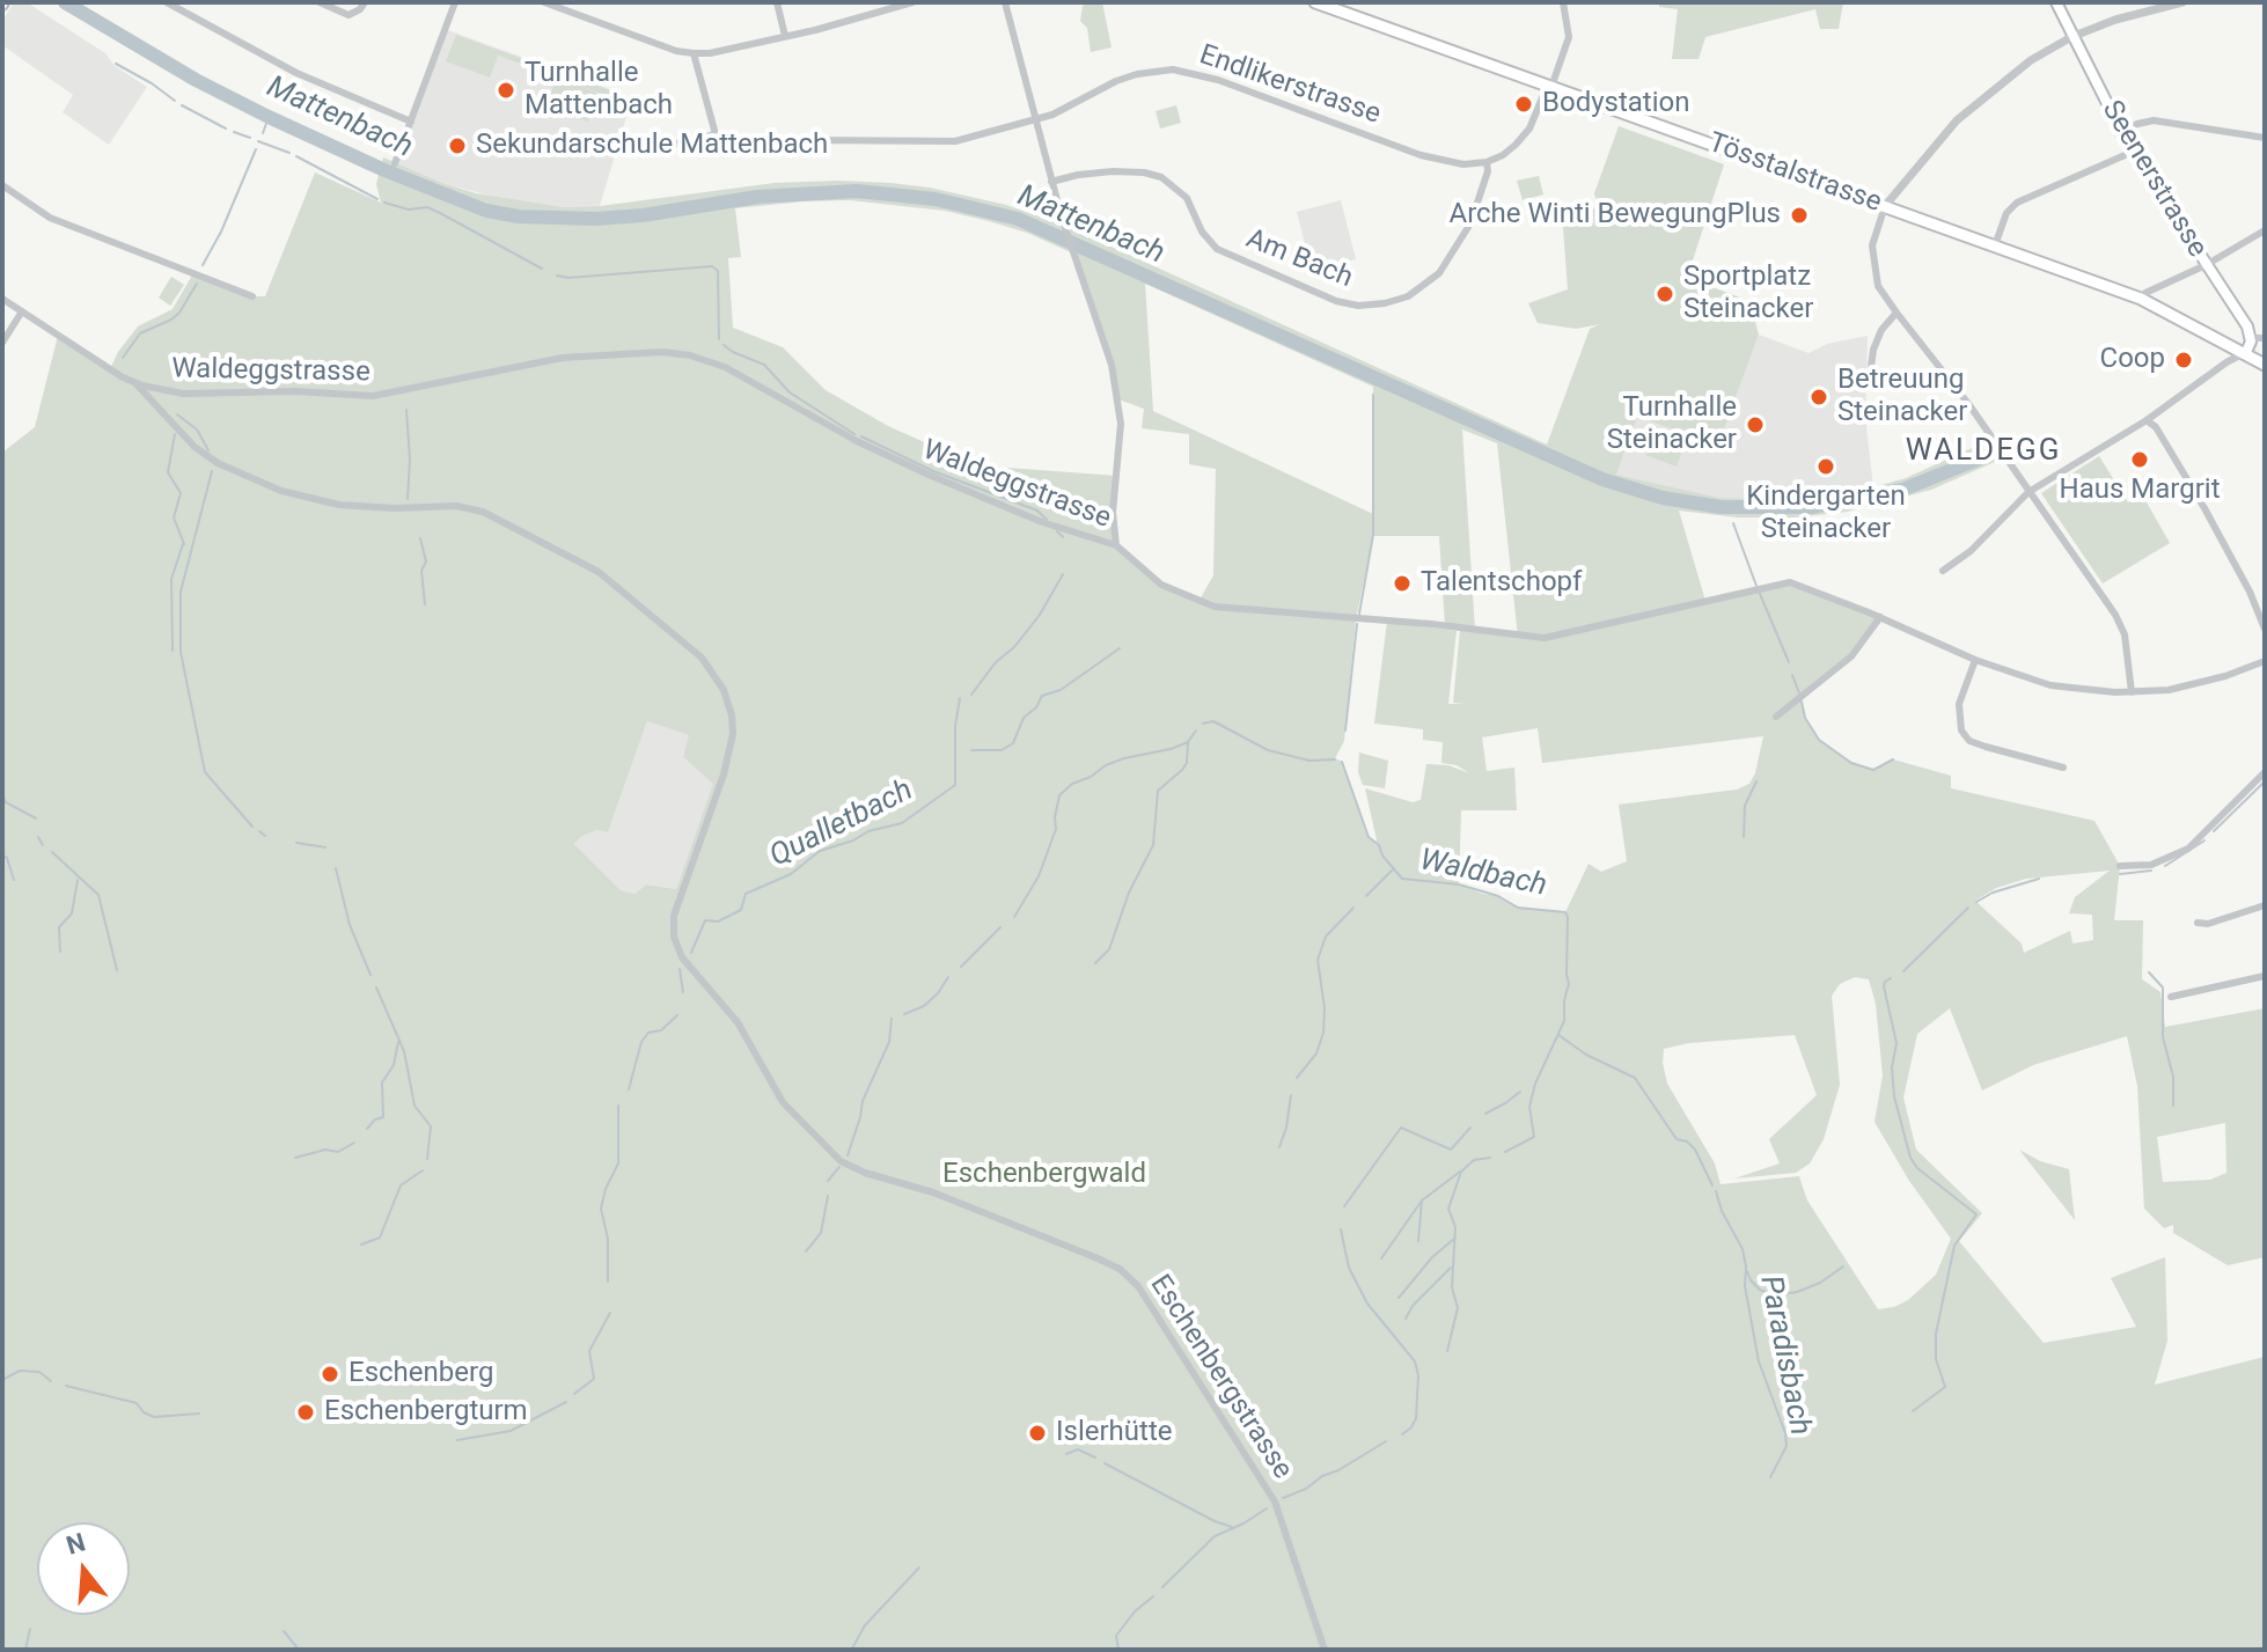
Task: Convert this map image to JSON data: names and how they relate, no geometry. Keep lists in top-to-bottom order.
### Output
{
  "streets": {
    "main road": ["Tösstalstrasse", "Seenerstrasse"],
    "street": [
      "Endlikerstrasse",
      "Am Bach",
      "Waldeggstrasse",
      "Eschenbergstrasse"
    ]
  },
  "crossings": [
    ["Endlikerstrasse", "Am Bach"],
    ["Waldeggstrasse", "Eschenbergstrasse"]
  ],
  "districts": ["WALDEGG"],
  "water": [
    "Mattenbach",
    "Qualletbach",
    "Waldbach",
    "Paradisbach"
  ],
  "parks": ["Eschenbergwald"],
  "places": [
    "Turnhalle Mattenbach",
    "Bodystation",
    "Sekundarschule Mattenbach",
    "Arche Winti BewegungPlus",
    "Sportplatz Steinacker",
    "Coop",
    "Betreuung Steinacker",
    "Turnhalle Steinacker",
    "Haus Margrit",
    "Kindergarten Steinacker",
    "Talentschopf",
    "Eschenberg",
    "Eschenbergturm",
    "Islerhütte"
  ],
  "north": "top"
}
